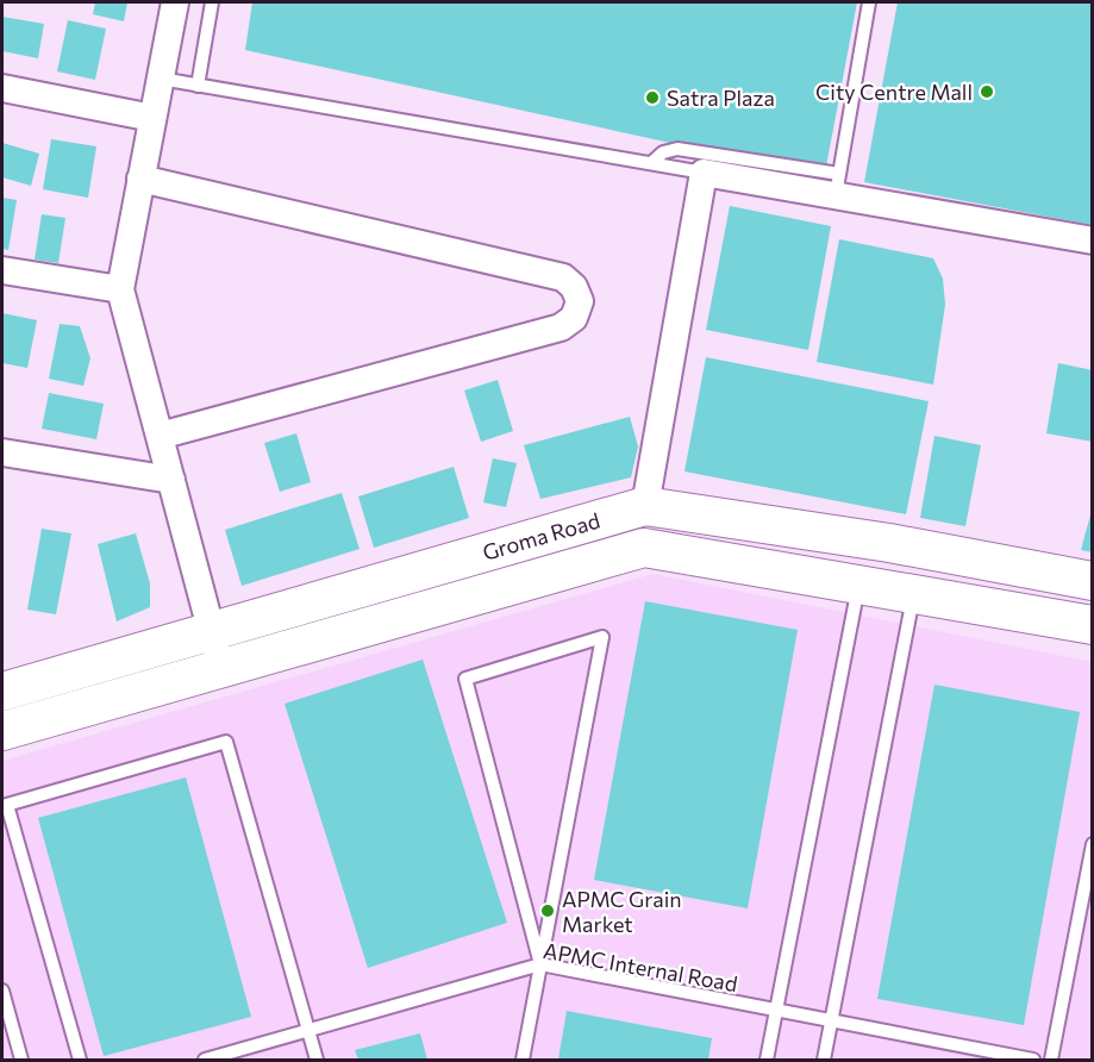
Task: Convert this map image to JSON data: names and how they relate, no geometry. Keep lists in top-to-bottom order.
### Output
{
  "streets": {
    "main road": ["Groma Road"],
    "lane": ["APMC Internal Road"]
  },
  "places": ["City Centre Mall", "Satra Plaza", "APMC Grain Market"]
}
